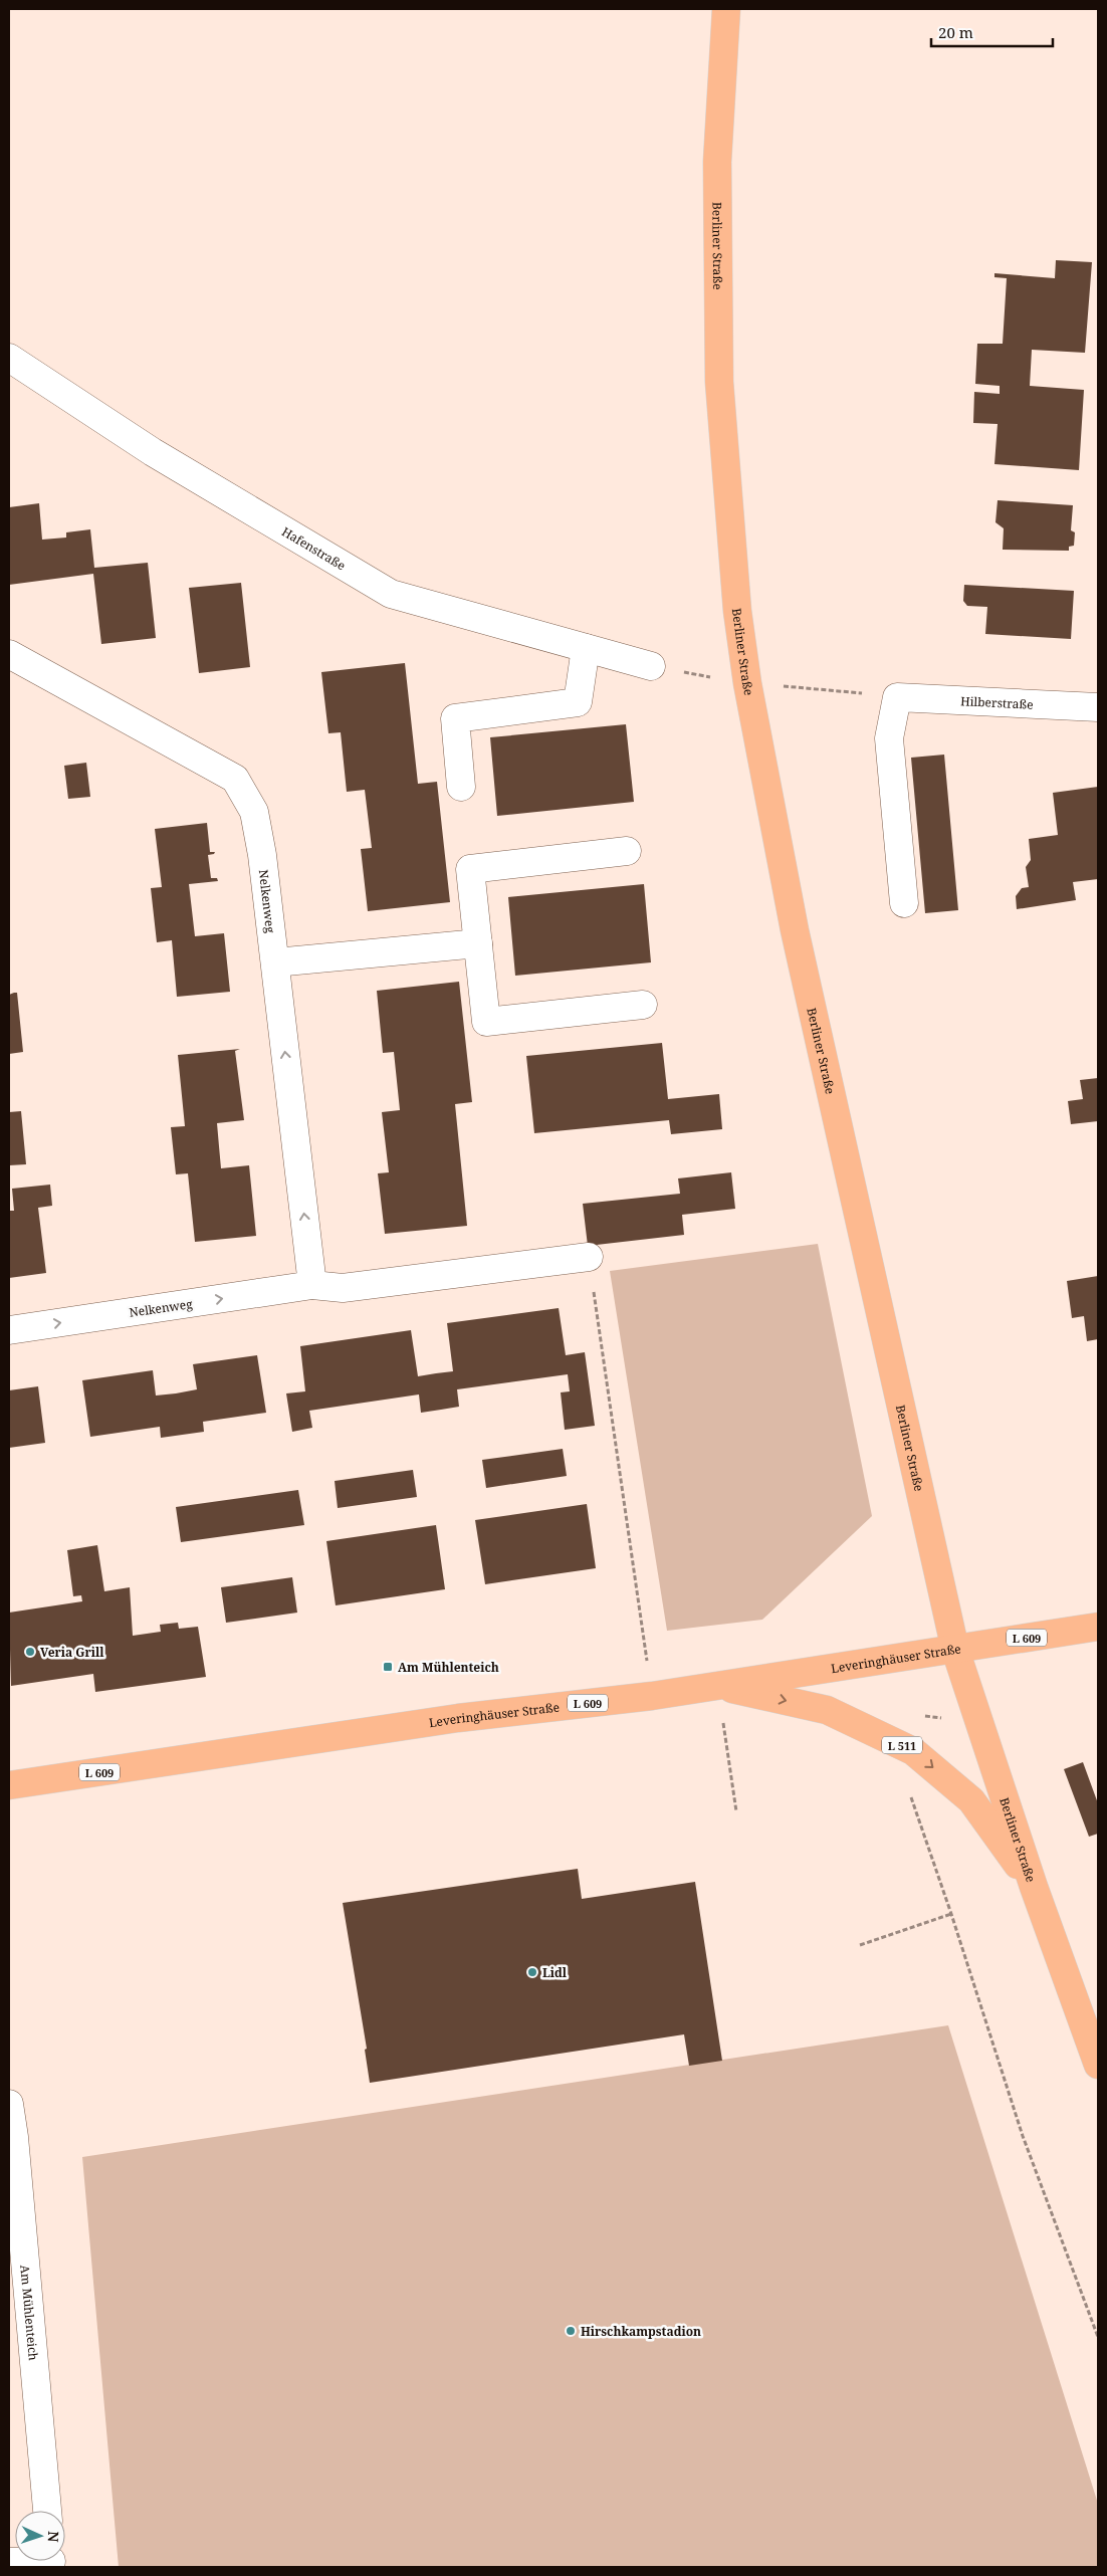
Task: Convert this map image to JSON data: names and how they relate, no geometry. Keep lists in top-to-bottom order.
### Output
{
  "streets": {
    "main road": [
      "Berliner Straße",
      "L 609",
      "Leveringhäuser Straße",
      "L 511"
    ],
    "street": [
      "Hafenstraße",
      "Hilberstraße",
      "Nelkenweg",
      "Am Mühlenteich"
    ]
  },
  "crossings": [
    ["Berliner Straße", "Leveringhäuser Straße"],
    ["Berliner Straße", "L 511"],
    ["Leveringhäuser Straße", "L 511"]
  ],
  "places": {
    "other": ["Veria Grill", "Lidl", "Hirschkampstadion"],
    "transit": ["Am Mühlenteich"]
  },
  "scale_bar": "20 m",
  "north": "right"
}
